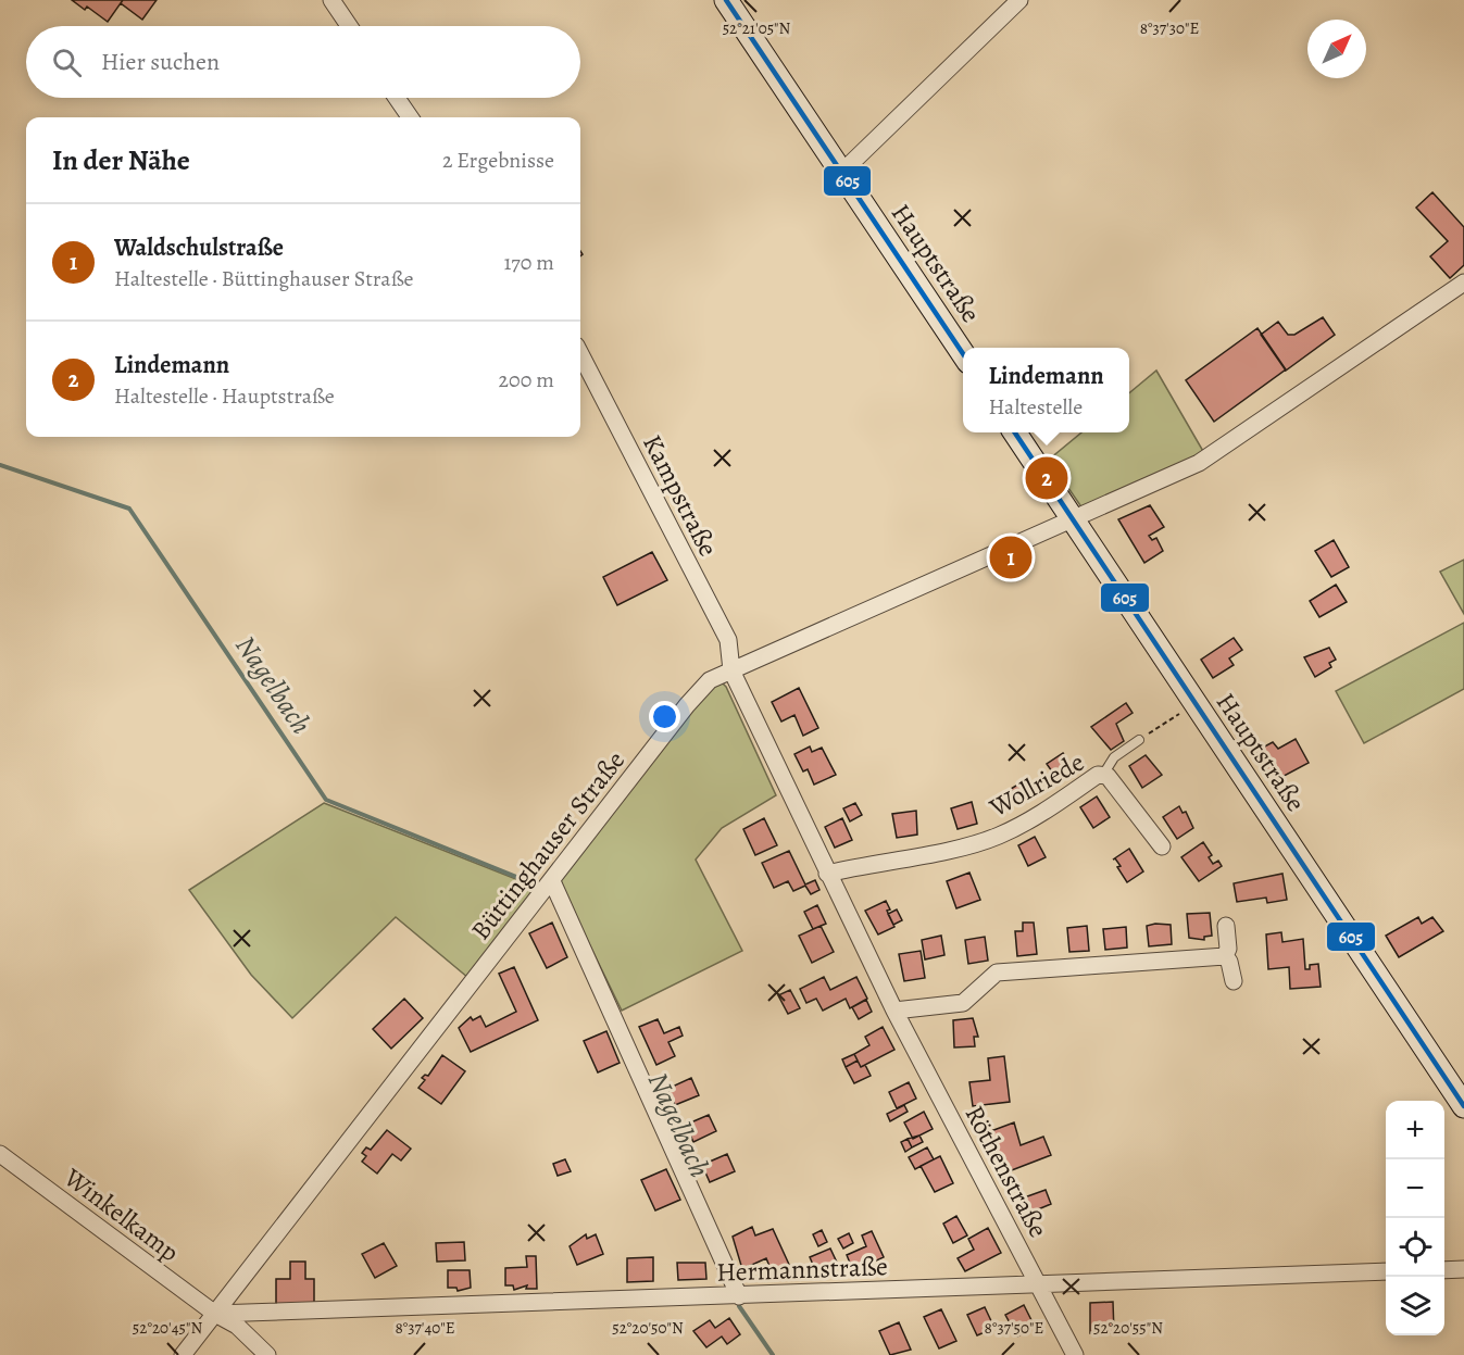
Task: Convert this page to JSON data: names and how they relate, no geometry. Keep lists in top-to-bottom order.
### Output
{
  "streets": {
    "main road": ["Hauptstraße"],
    "street": [
      "Kampstraße",
      "Wollriede",
      "Büttinghauser Straße",
      "Röthenstraße",
      "Winkelkamp",
      "Hermannstraße"
    ]
  },
  "crossings": [
    ["Hauptstraße", "Büttinghauser Straße"],
    ["Kampstraße", "Büttinghauser Straße"],
    ["Kampstraße", "Röthenstraße"],
    ["Wollriede", "Röthenstraße"],
    ["Büttinghauser Straße", "Röthenstraße"],
    ["Büttinghauser Straße", "Winkelkamp"],
    ["Büttinghauser Straße", "Hermannstraße"],
    ["Röthenstraße", "Hermannstraße"],
    ["Winkelkamp", "Hermannstraße"]
  ],
  "water": ["Nagelbach"],
  "lines": ["transit line 605"],
  "north": "top right",
  "page": {
    "search": "Hier suchen",
    "heading": ["In der Nähe", "2 Ergebnisse"],
    "list": [
      {
        "mark": "1",
        "name": "Waldschulstraße",
        "note": "Haltestelle · Büttinghauser Straße",
        "value": "170 m"
      },
      {
        "mark": "2",
        "name": "Lindemann",
        "note": "Haltestelle · Hauptstraße",
        "value": "200 m"
      }
    ],
    "popup": ["Lindemann", "Haltestelle"],
    "pins": ["2", "1"],
    "map_buttons": ["+", "−"]
  },
  "coordinates": [
    "52°21'05\"N",
    "8°37'30\"E",
    "8°37'50\"E",
    "52°20'45\"N",
    "8°37'40\"E",
    "52°20'50\"N",
    "52°20'55\"N"
  ]
}
